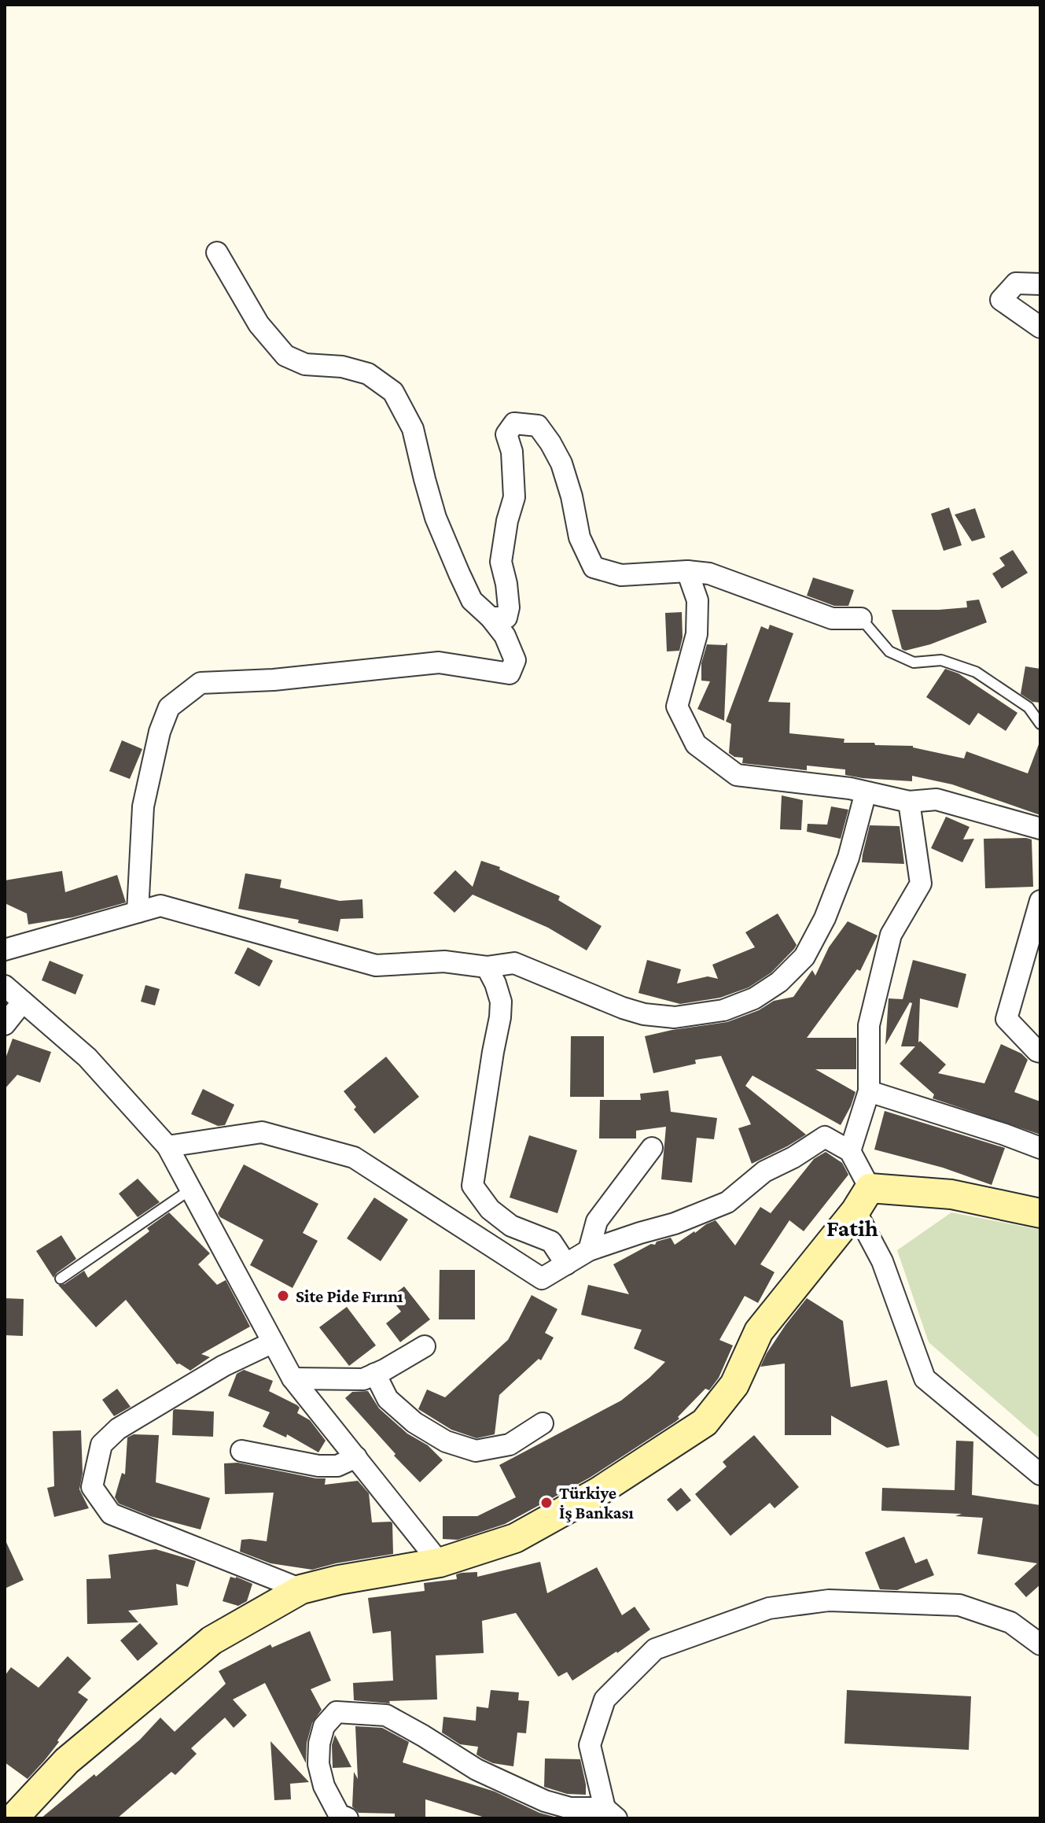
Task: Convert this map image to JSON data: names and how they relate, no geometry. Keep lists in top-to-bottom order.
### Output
{
  "districts": ["Fatih"],
  "places": ["Site Pide Fırını", "Türkiye İş Bankası"]
}
